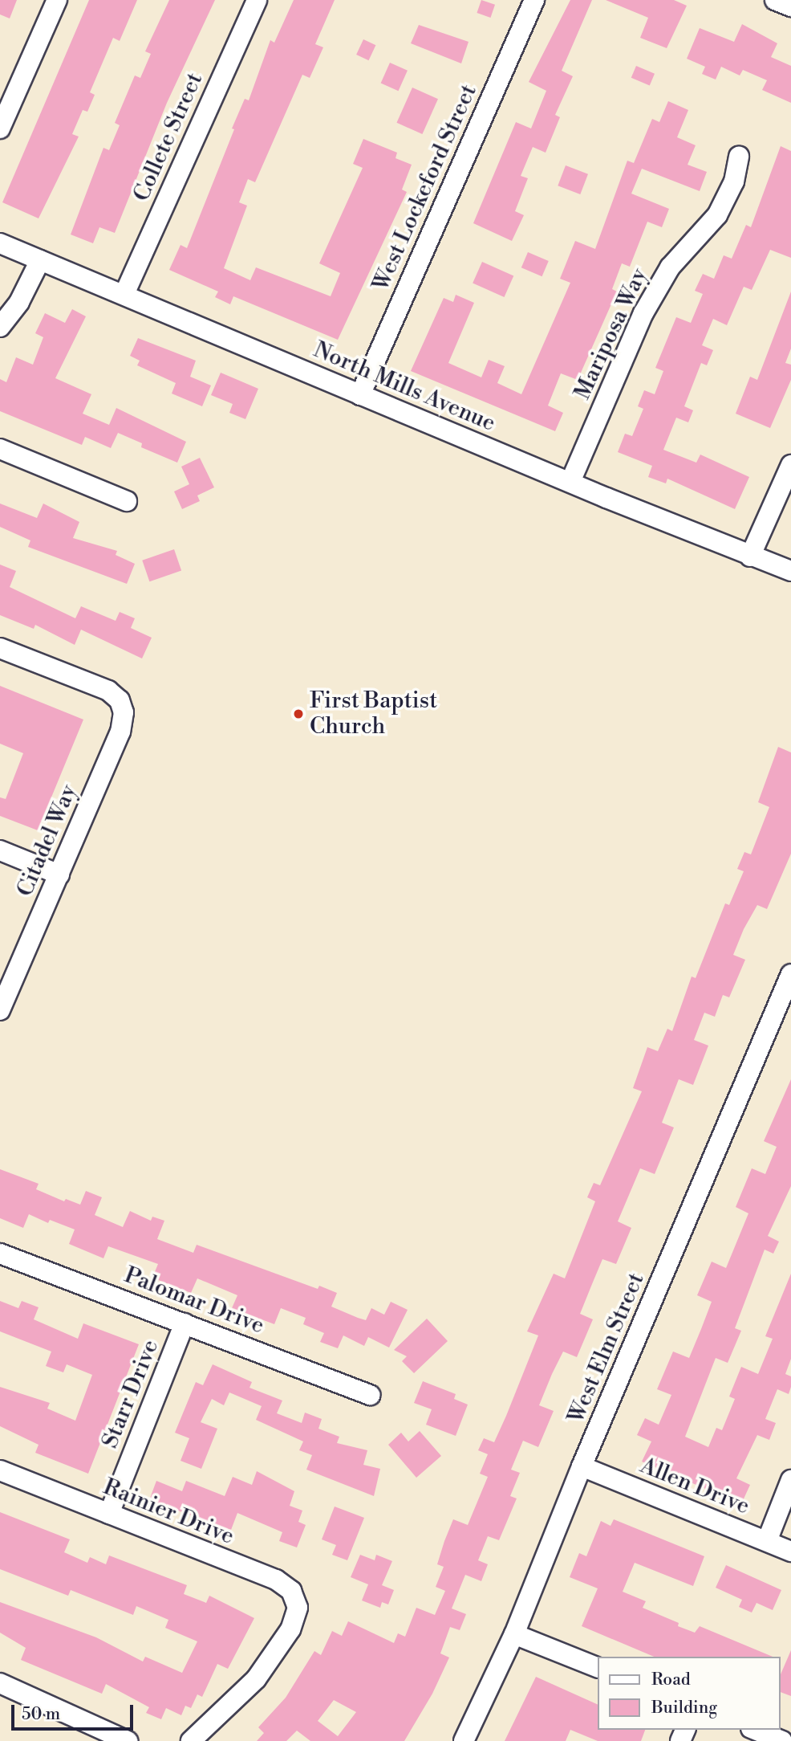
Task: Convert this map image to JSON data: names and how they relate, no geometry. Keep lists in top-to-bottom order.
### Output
{
  "streets": {
    "street": [
      "Collete Street",
      "West Lockeford Street",
      "Mariposa Way",
      "North Mills Avenue",
      "Citadel Way",
      "Palomar Drive",
      "West Elm Street",
      "Starr Drive",
      "Allen Drive",
      "Rainier Drive"
    ]
  },
  "crossings": [
    ["Collete Street", "North Mills Avenue"],
    ["West Lockeford Street", "North Mills Avenue"],
    ["Mariposa Way", "North Mills Avenue"],
    ["Palomar Drive", "Starr Drive"],
    ["West Elm Street", "Allen Drive"],
    ["Starr Drive", "Rainier Drive"]
  ],
  "places": ["First Baptist Church"],
  "legend": ["Road", "Building"],
  "scale_bar": "50 m"
}
